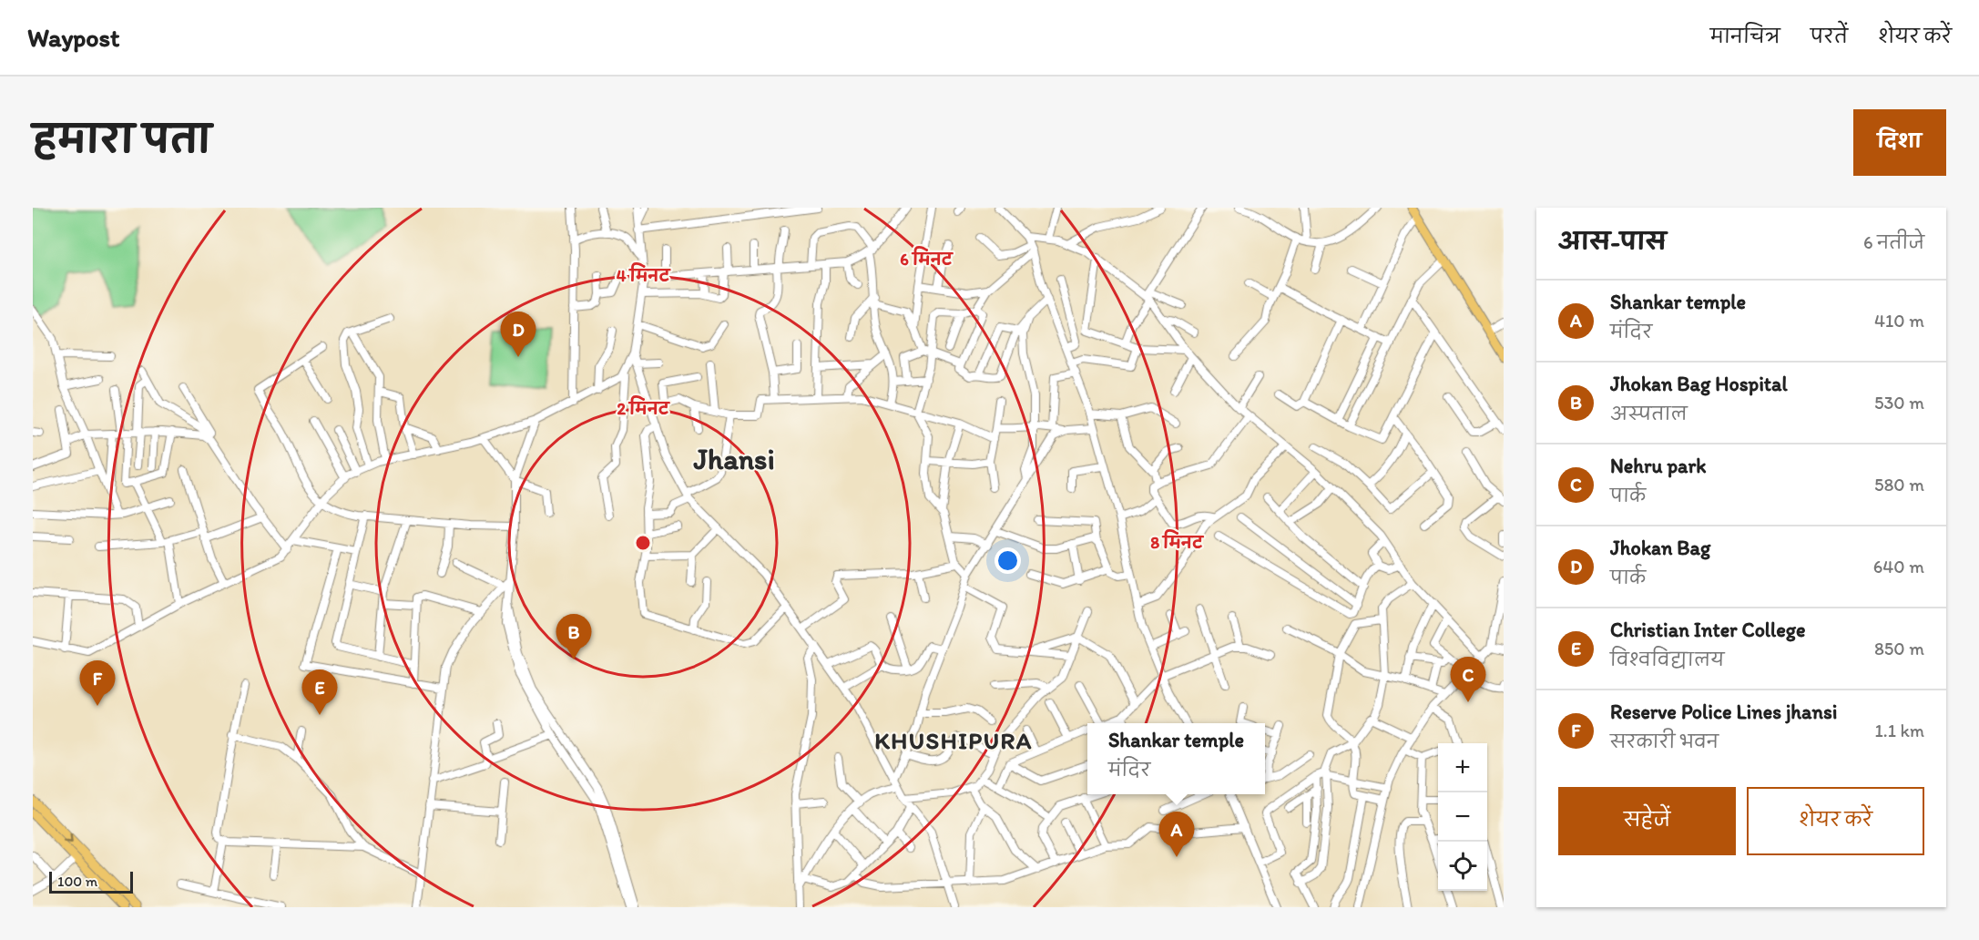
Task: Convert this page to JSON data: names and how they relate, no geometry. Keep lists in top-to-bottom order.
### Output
{
  "districts": ["Jhansi", "KHUSHIPURA"],
  "scale_bar": "100 m",
  "page": {
    "header": "Waypost",
    "nav": ["मानचित्र", "परतें", "शेयर करें"],
    "title": "हमारा पता",
    "buttons": [
      "दिशा",
      ["सहेजें", "शेयर करें"]
    ],
    "heading": ["आस-पास", "6 नतीजे"],
    "list": [
      {
        "mark": "A",
        "name": "Shankar temple",
        "note": "मंदिर",
        "value": "410 m"
      },
      {
        "mark": "B",
        "name": "Jhokan Bag Hospital",
        "note": "अस्पताल",
        "value": "530 m"
      },
      {
        "mark": "C",
        "name": "Nehru park",
        "note": "पार्क",
        "value": "580 m"
      },
      {
        "mark": "D",
        "name": "Jhokan Bag",
        "note": "पार्क",
        "value": "640 m"
      },
      {
        "mark": "E",
        "name": "Christian Inter College",
        "note": "विश्वविद्यालय",
        "value": "850 m"
      },
      {
        "mark": "F",
        "name": "Reserve Police Lines jhansi",
        "note": "सरकारी भवन",
        "value": "1.1 km"
      }
    ],
    "pins": [
      "D",
      "B",
      "C",
      "F",
      "E",
      "A"
    ],
    "popup": ["Shankar temple", "मंदिर"],
    "map_buttons": ["+", "−"],
    "scale": "100 m"
  },
  "rings": [
    "6 मिनट",
    "4 मिनट",
    "2 मिनट",
    "8 मिनट"
  ]
}
